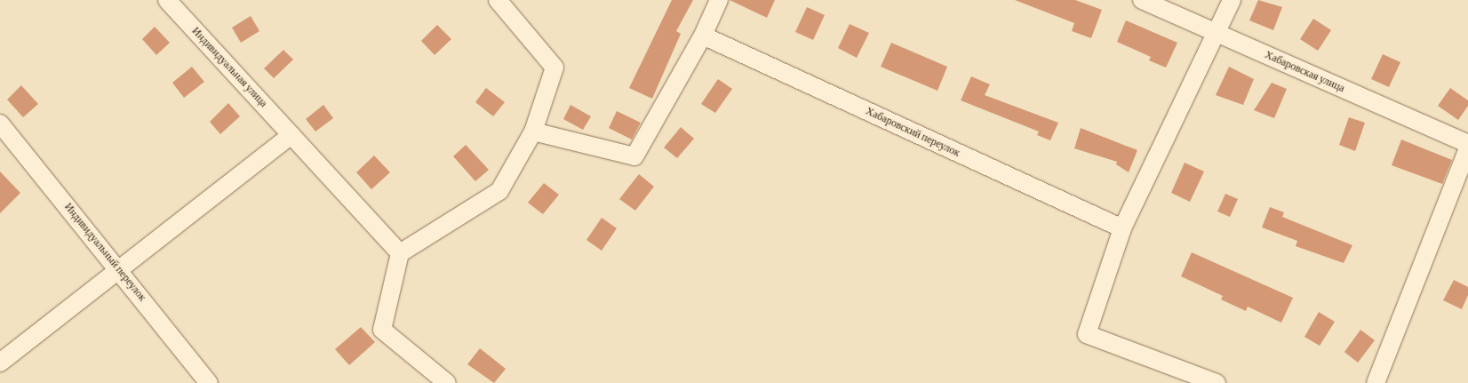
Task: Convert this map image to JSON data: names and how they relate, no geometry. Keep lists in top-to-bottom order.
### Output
{
  "streets": {
    "street": [
      "Индивидуальная улица",
      "Хабаровская улица",
      "Хабаровский переулок",
      "Индивидуальный переулок"
    ]
  }
}
